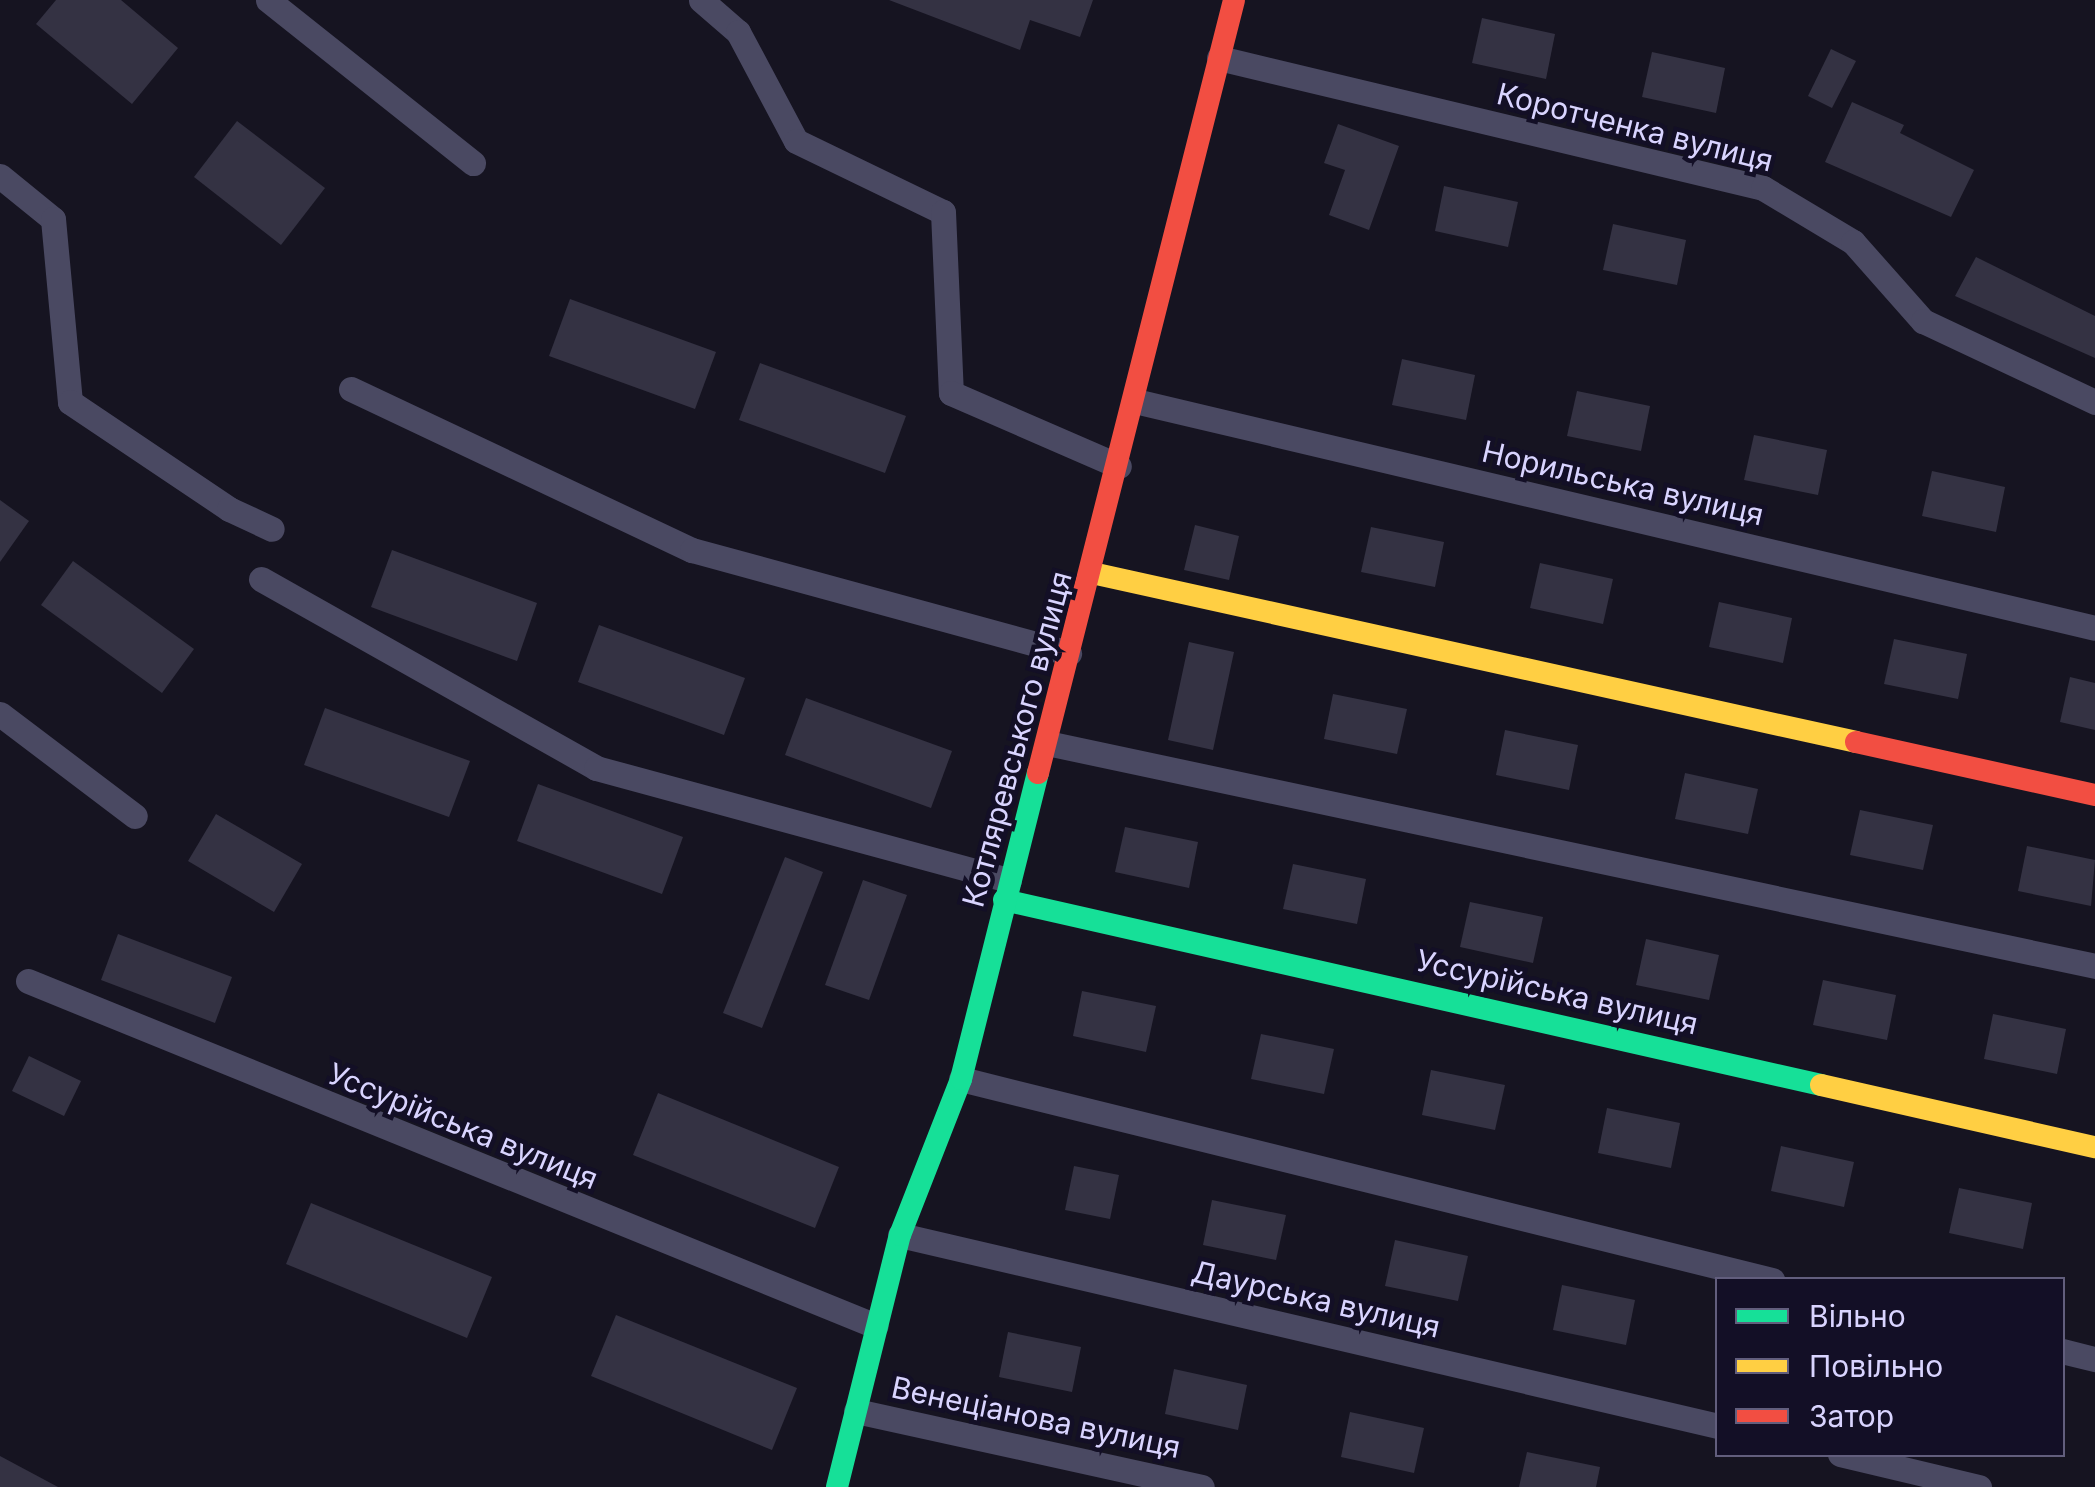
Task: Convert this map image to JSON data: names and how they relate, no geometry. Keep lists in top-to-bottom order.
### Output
{
  "streets": {
    "street": [
      "Коротченка вулиця",
      "Норильська вулиця",
      "Котляревського вулиця",
      "Уссурійська вулиця",
      "Даурська вулиця",
      "Венеціанова вулиця"
    ]
  },
  "crossings": [
    ["Коротченка вулиця", "Котляревського вулиця"],
    ["Норильська вулиця", "Котляревського вулиця"],
    ["Котляревського вулиця", "Уссурійська вулиця"],
    ["Котляревського вулиця", "Даурська вулиця"],
    ["Котляревського вулиця", "Венеціанова вулиця"]
  ],
  "legend": ["Вільно", "Повільно", "Затор"]
}
